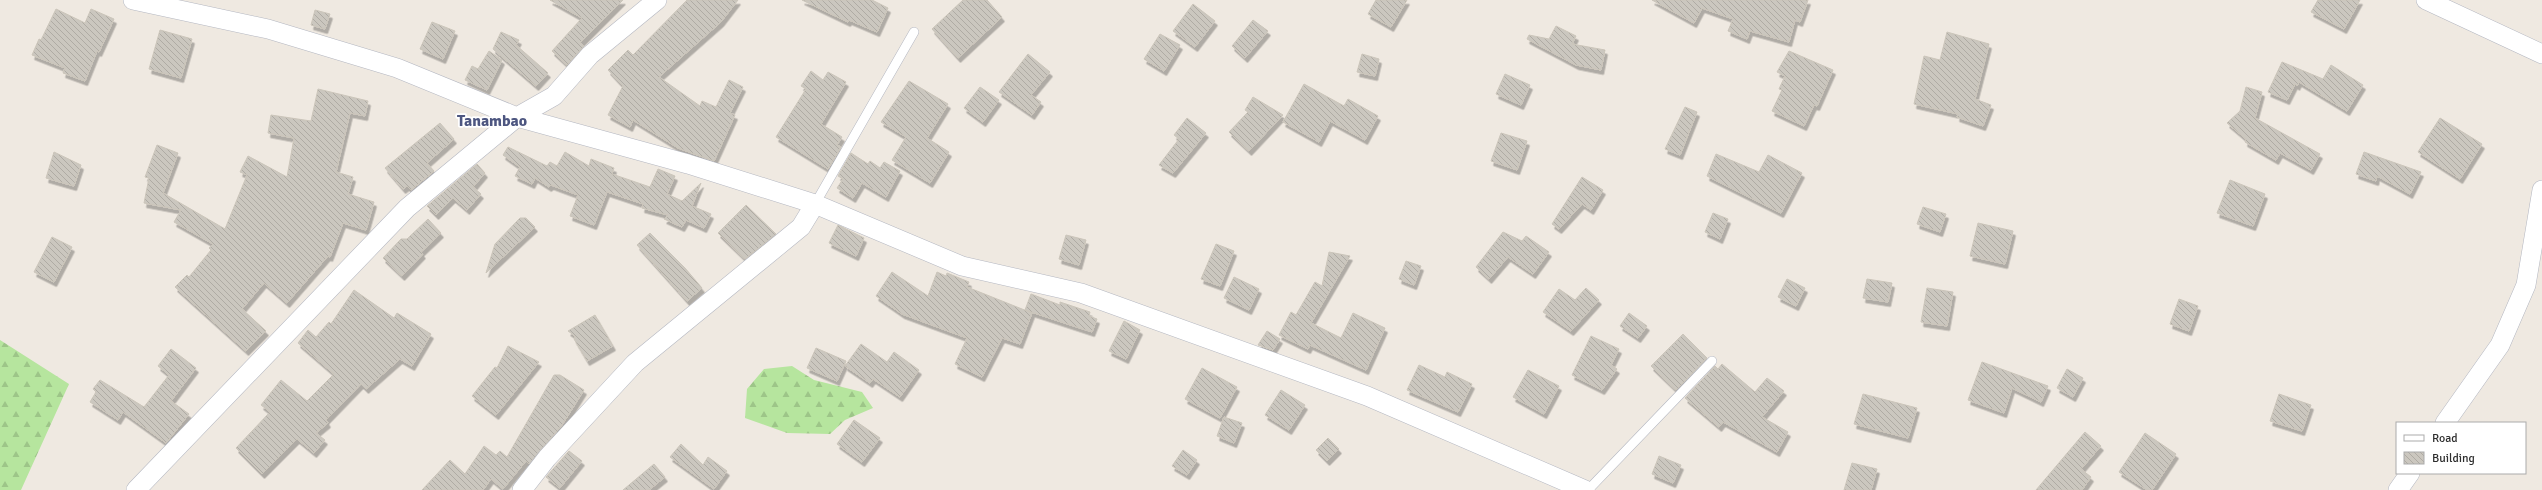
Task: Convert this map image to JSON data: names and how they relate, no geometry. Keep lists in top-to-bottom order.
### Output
{
  "districts": ["Tanambao"],
  "legend": ["Road", "Building"]
}
